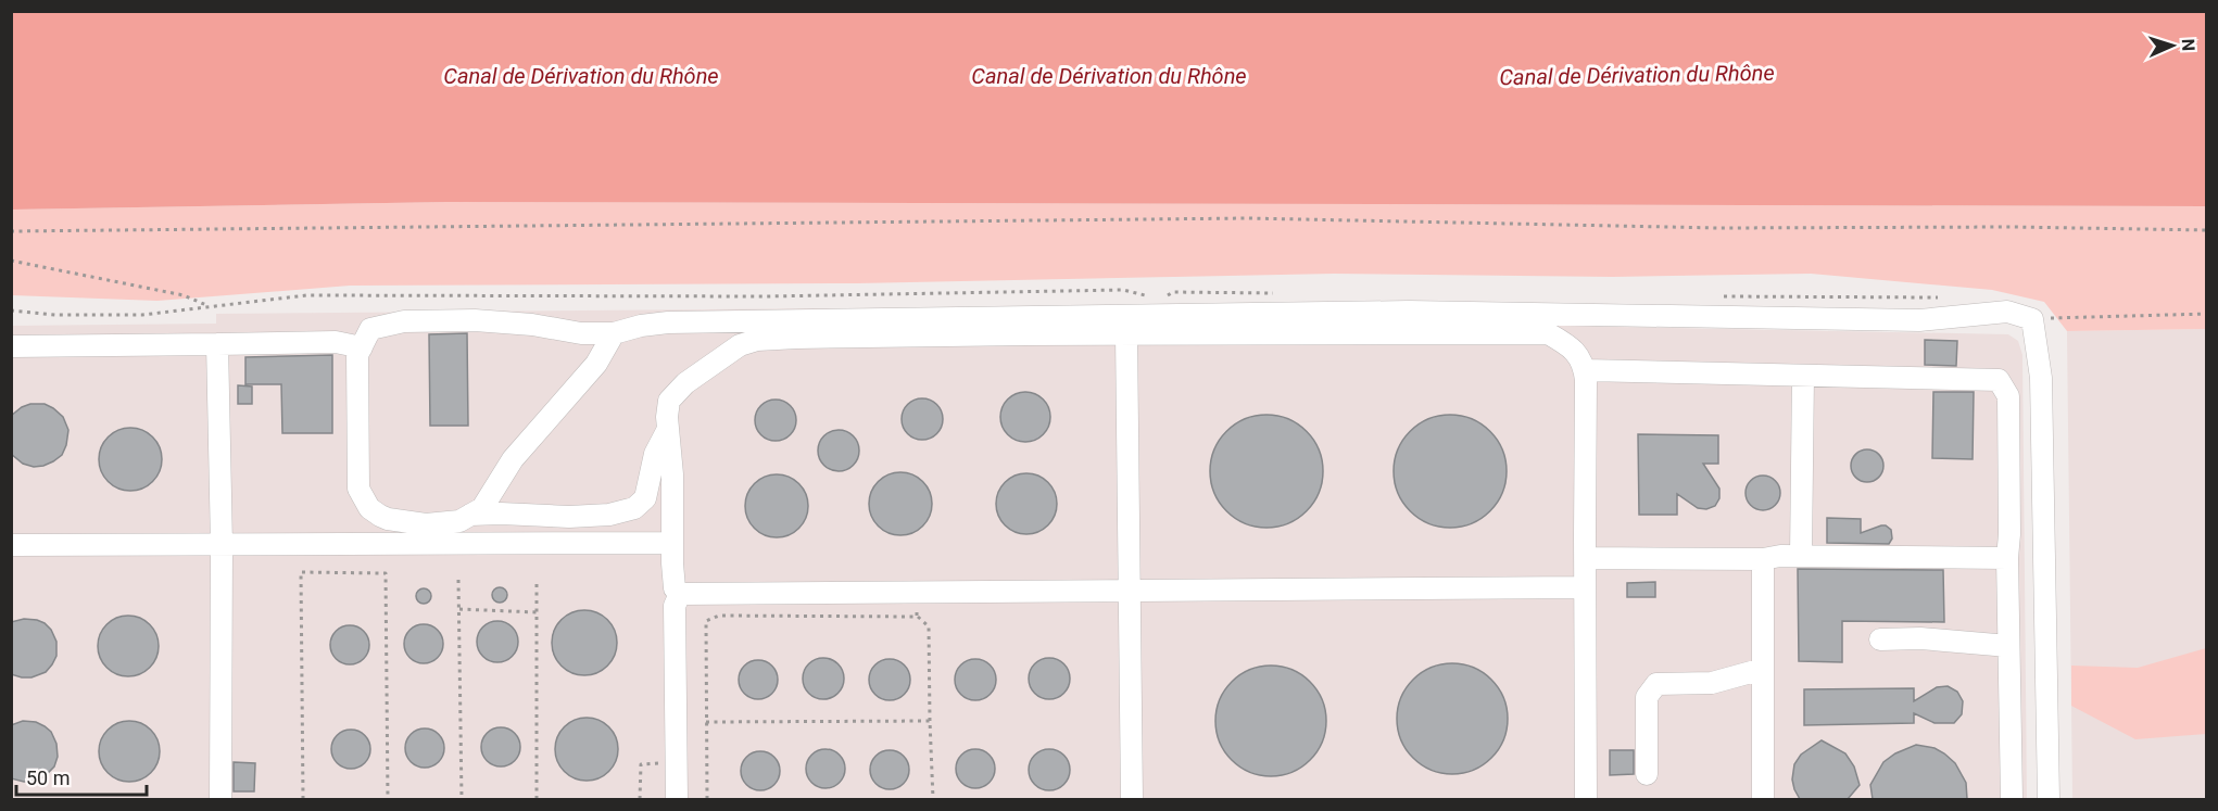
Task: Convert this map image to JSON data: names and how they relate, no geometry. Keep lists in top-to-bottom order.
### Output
{
  "water": ["Canal de Dérivation du Rhône"],
  "scale_bar": "50 m",
  "north": "right"
}
